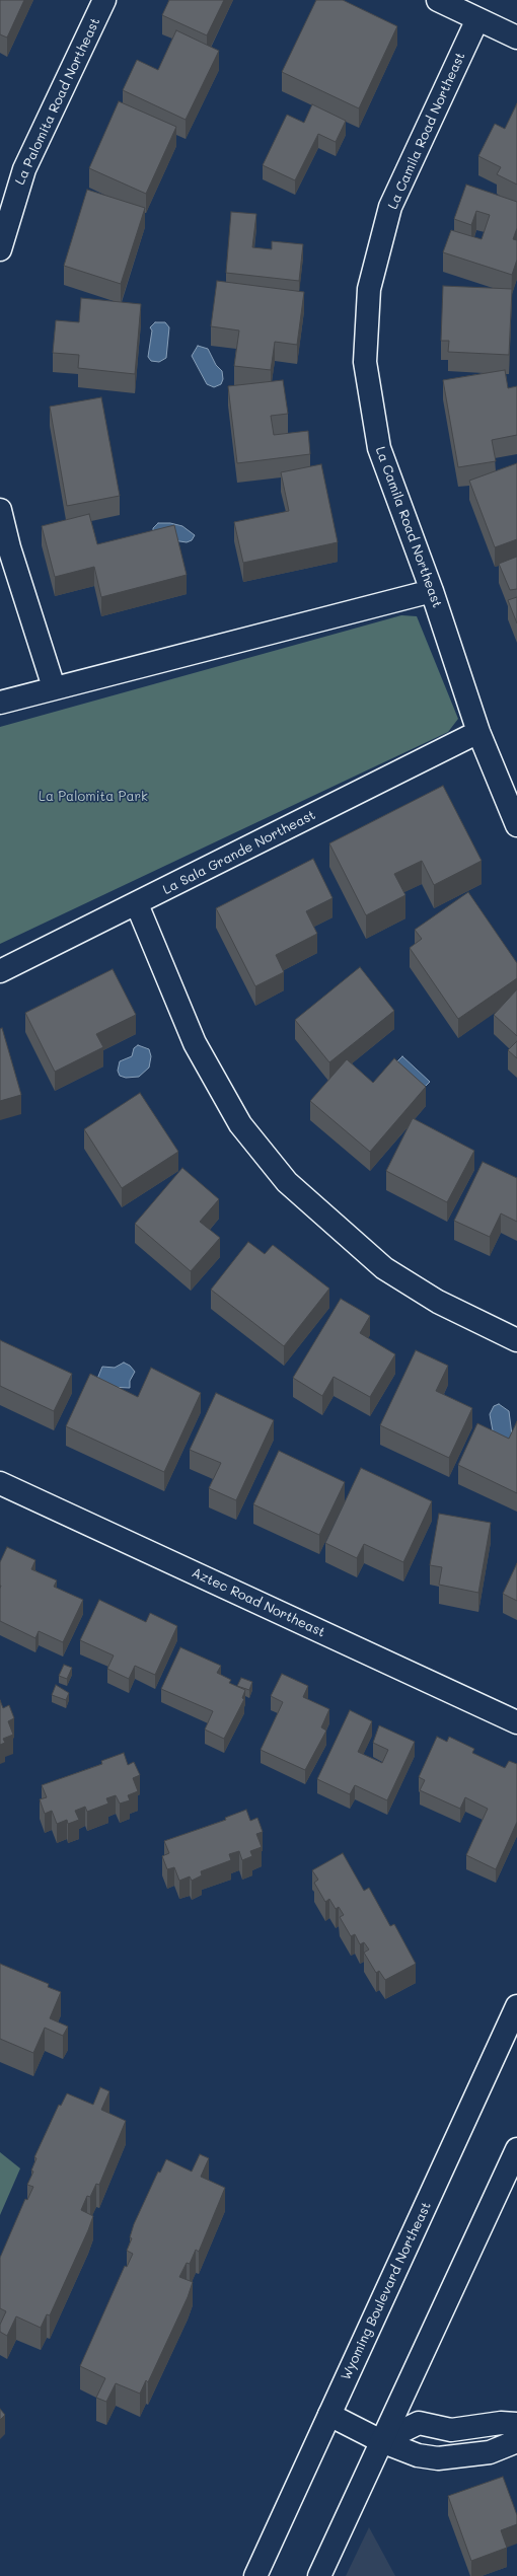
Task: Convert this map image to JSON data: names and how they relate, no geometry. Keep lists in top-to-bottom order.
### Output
{
  "streets": {
    "street": [
      "La Palomita Road Northeast",
      "La Camila Road Northeast",
      "La Sala Grande Northeast",
      "Aztec Road Northeast",
      "Wyoming Boulevard Northeast"
    ]
  },
  "crossings": [
    ["La Camila Road Northeast", "La Sala Grande Northeast"]
  ],
  "parks": ["La Palomita Park"]
}
